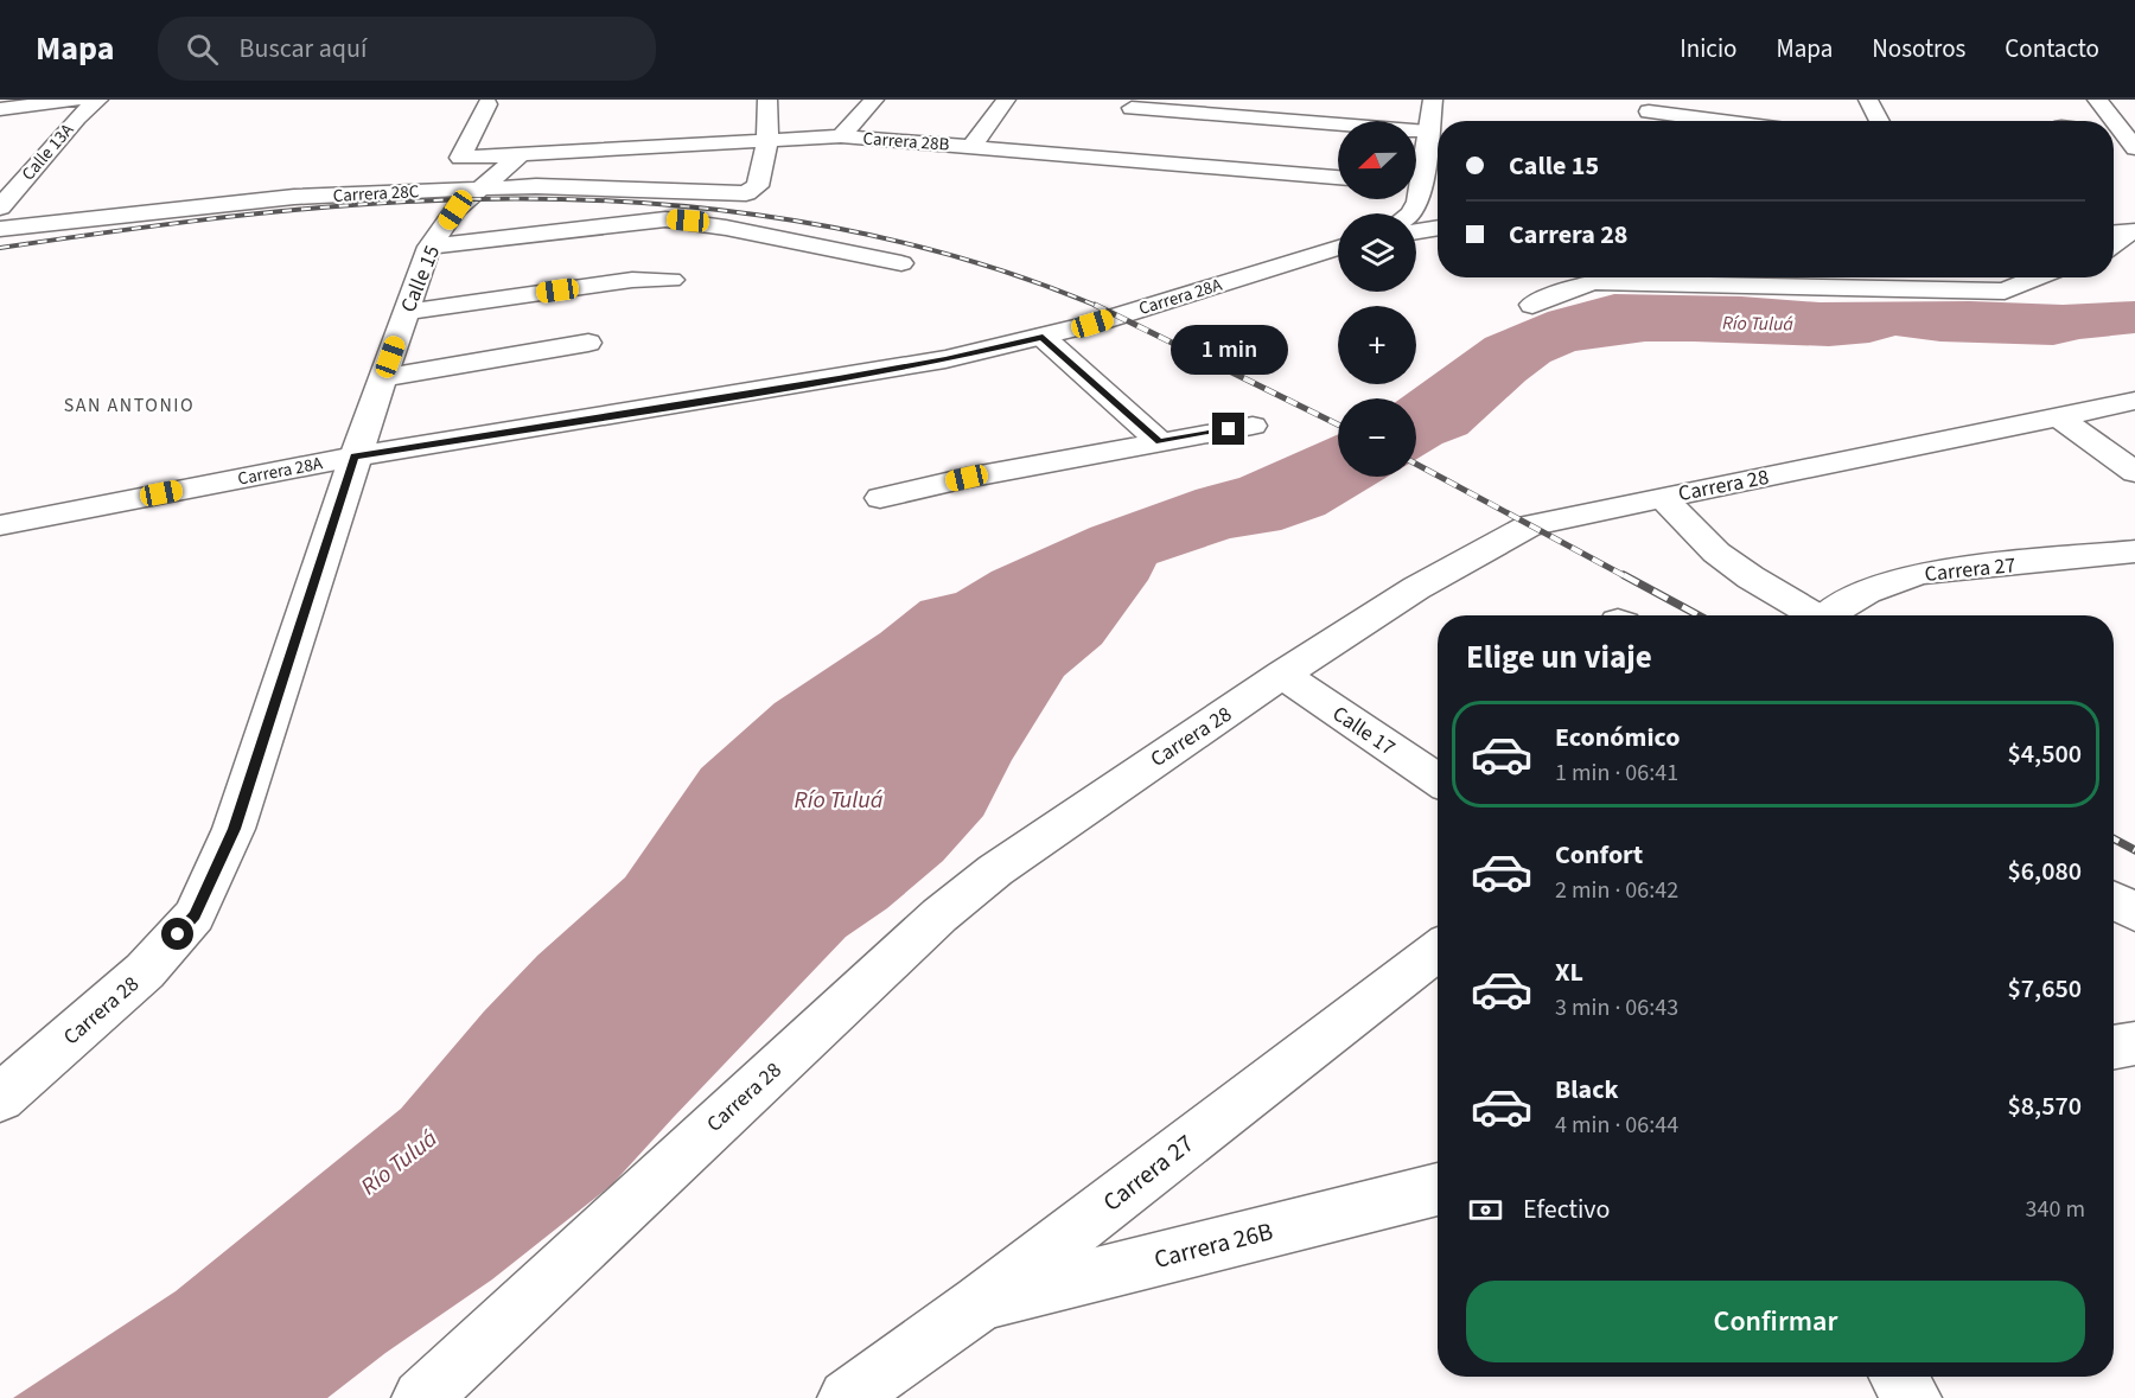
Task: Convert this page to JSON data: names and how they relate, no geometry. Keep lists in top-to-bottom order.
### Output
{
  "streets": {
    "street": [
      "Carrera 28B",
      "Calle 13A",
      "Carrera 28C",
      "Calle 15",
      "Carrera 28A",
      "Carrera 28",
      "Carrera 27",
      "Calle 17",
      "Carrera 26B"
    ]
  },
  "crossings": [
    ["Carrera 28B", "Carrera 28C"],
    ["Carrera 28B", "Calle 15"],
    ["Carrera 28C", "Calle 15"],
    ["Calle 15", "Carrera 28A"],
    ["Calle 15", "Carrera 28"],
    ["Carrera 28", "Calle 17"],
    ["Carrera 27", "Carrera 26B"]
  ],
  "districts": ["SAN ANTONIO"],
  "water": ["Río Tuluá"],
  "north": "left",
  "page": {
    "header": "Mapa",
    "search": "Buscar aquí",
    "nav": [
      "Inicio",
      "Mapa",
      "Nosotros",
      "Contacto"
    ],
    "map_buttons": ["+", "−"],
    "banner": ["Calle 15", "Carrera 28"],
    "bubble": "1 min",
    "heading": "Elige un viaje",
    "list": [
      {
        "name": "Económico",
        "note": "1 min · 06:41",
        "value": "$4,500"
      },
      {
        "name": "Confort",
        "note": "2 min · 06:42",
        "value": "$6,080"
      },
      {
        "name": "XL",
        "note": "3 min · 06:43",
        "value": "$7,650"
      },
      {
        "name": "Black",
        "note": "4 min · 06:44",
        "value": "$8,570"
      }
    ],
    "pay": ["Efectivo", "340 m"],
    "buttons": "Confirmar"
  }
}
